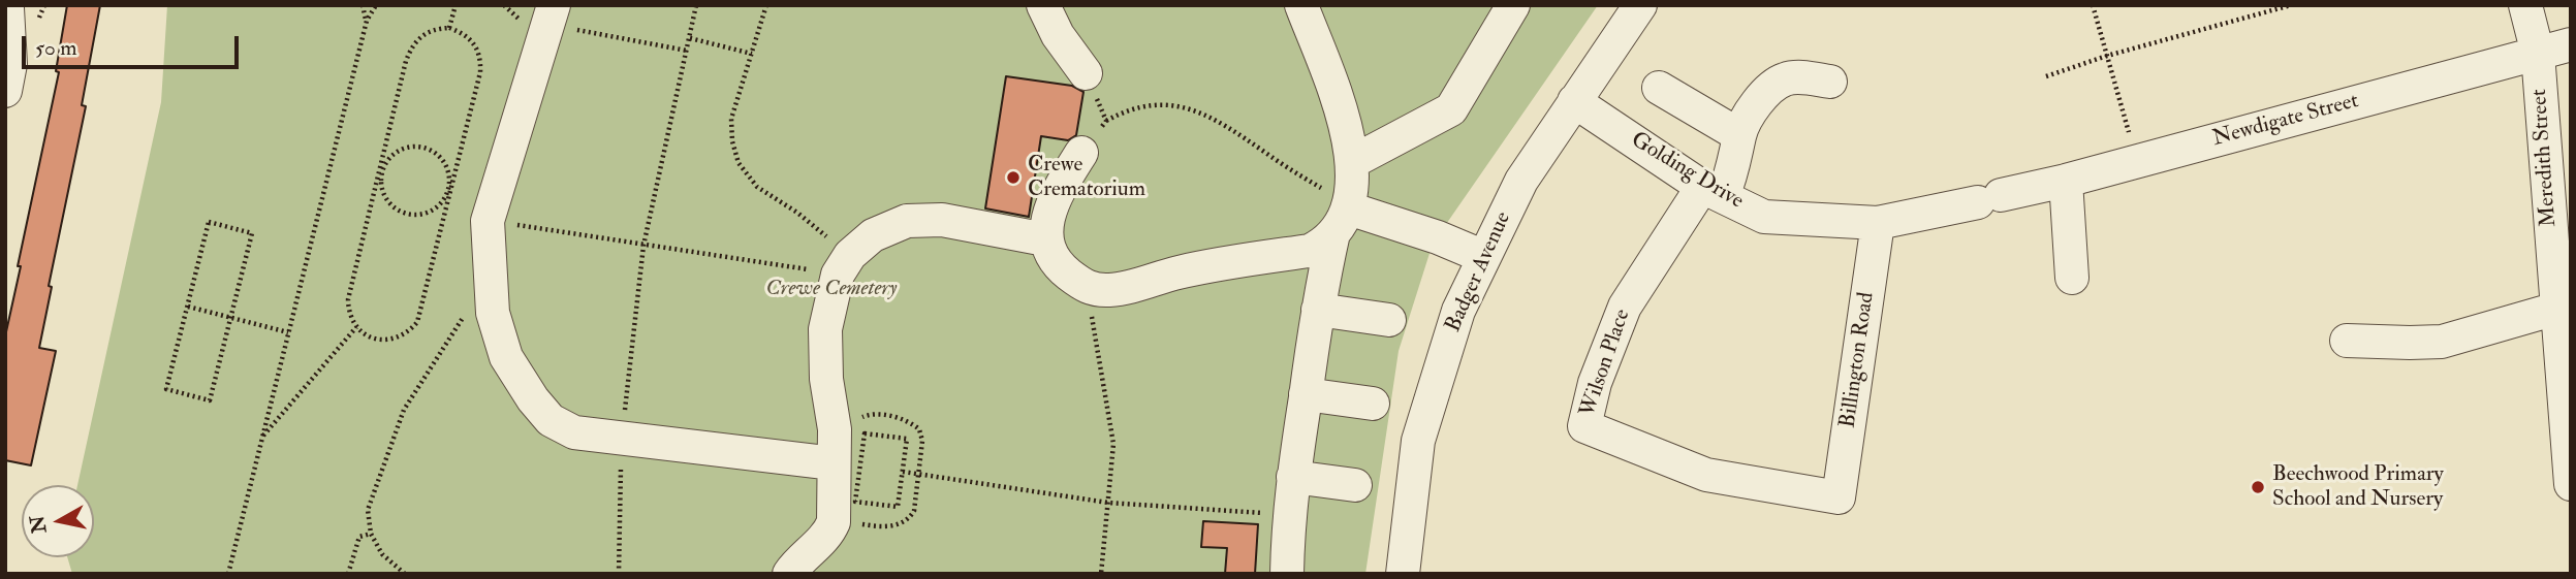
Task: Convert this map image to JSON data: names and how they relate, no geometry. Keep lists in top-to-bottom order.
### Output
{
  "streets": {
    "street": [
      "Newdigate Street",
      "Meredith Street",
      "Golding Drive",
      "Badger Avenue",
      "Billington Road",
      "Wilson Place"
    ]
  },
  "crossings": [
    ["Newdigate Street", "Meredith Street"],
    ["Newdigate Street", "Golding Drive"],
    ["Golding Drive", "Badger Avenue"],
    ["Golding Drive", "Billington Road"],
    ["Golding Drive", "Wilson Place"],
    ["Billington Road", "Wilson Place"]
  ],
  "parks": ["Crewe Cemetery"],
  "places": ["Crewe Crematorium", "Beechwood Primary School and Nursery"],
  "scale_bar": "50 m",
  "north": "left"
}
